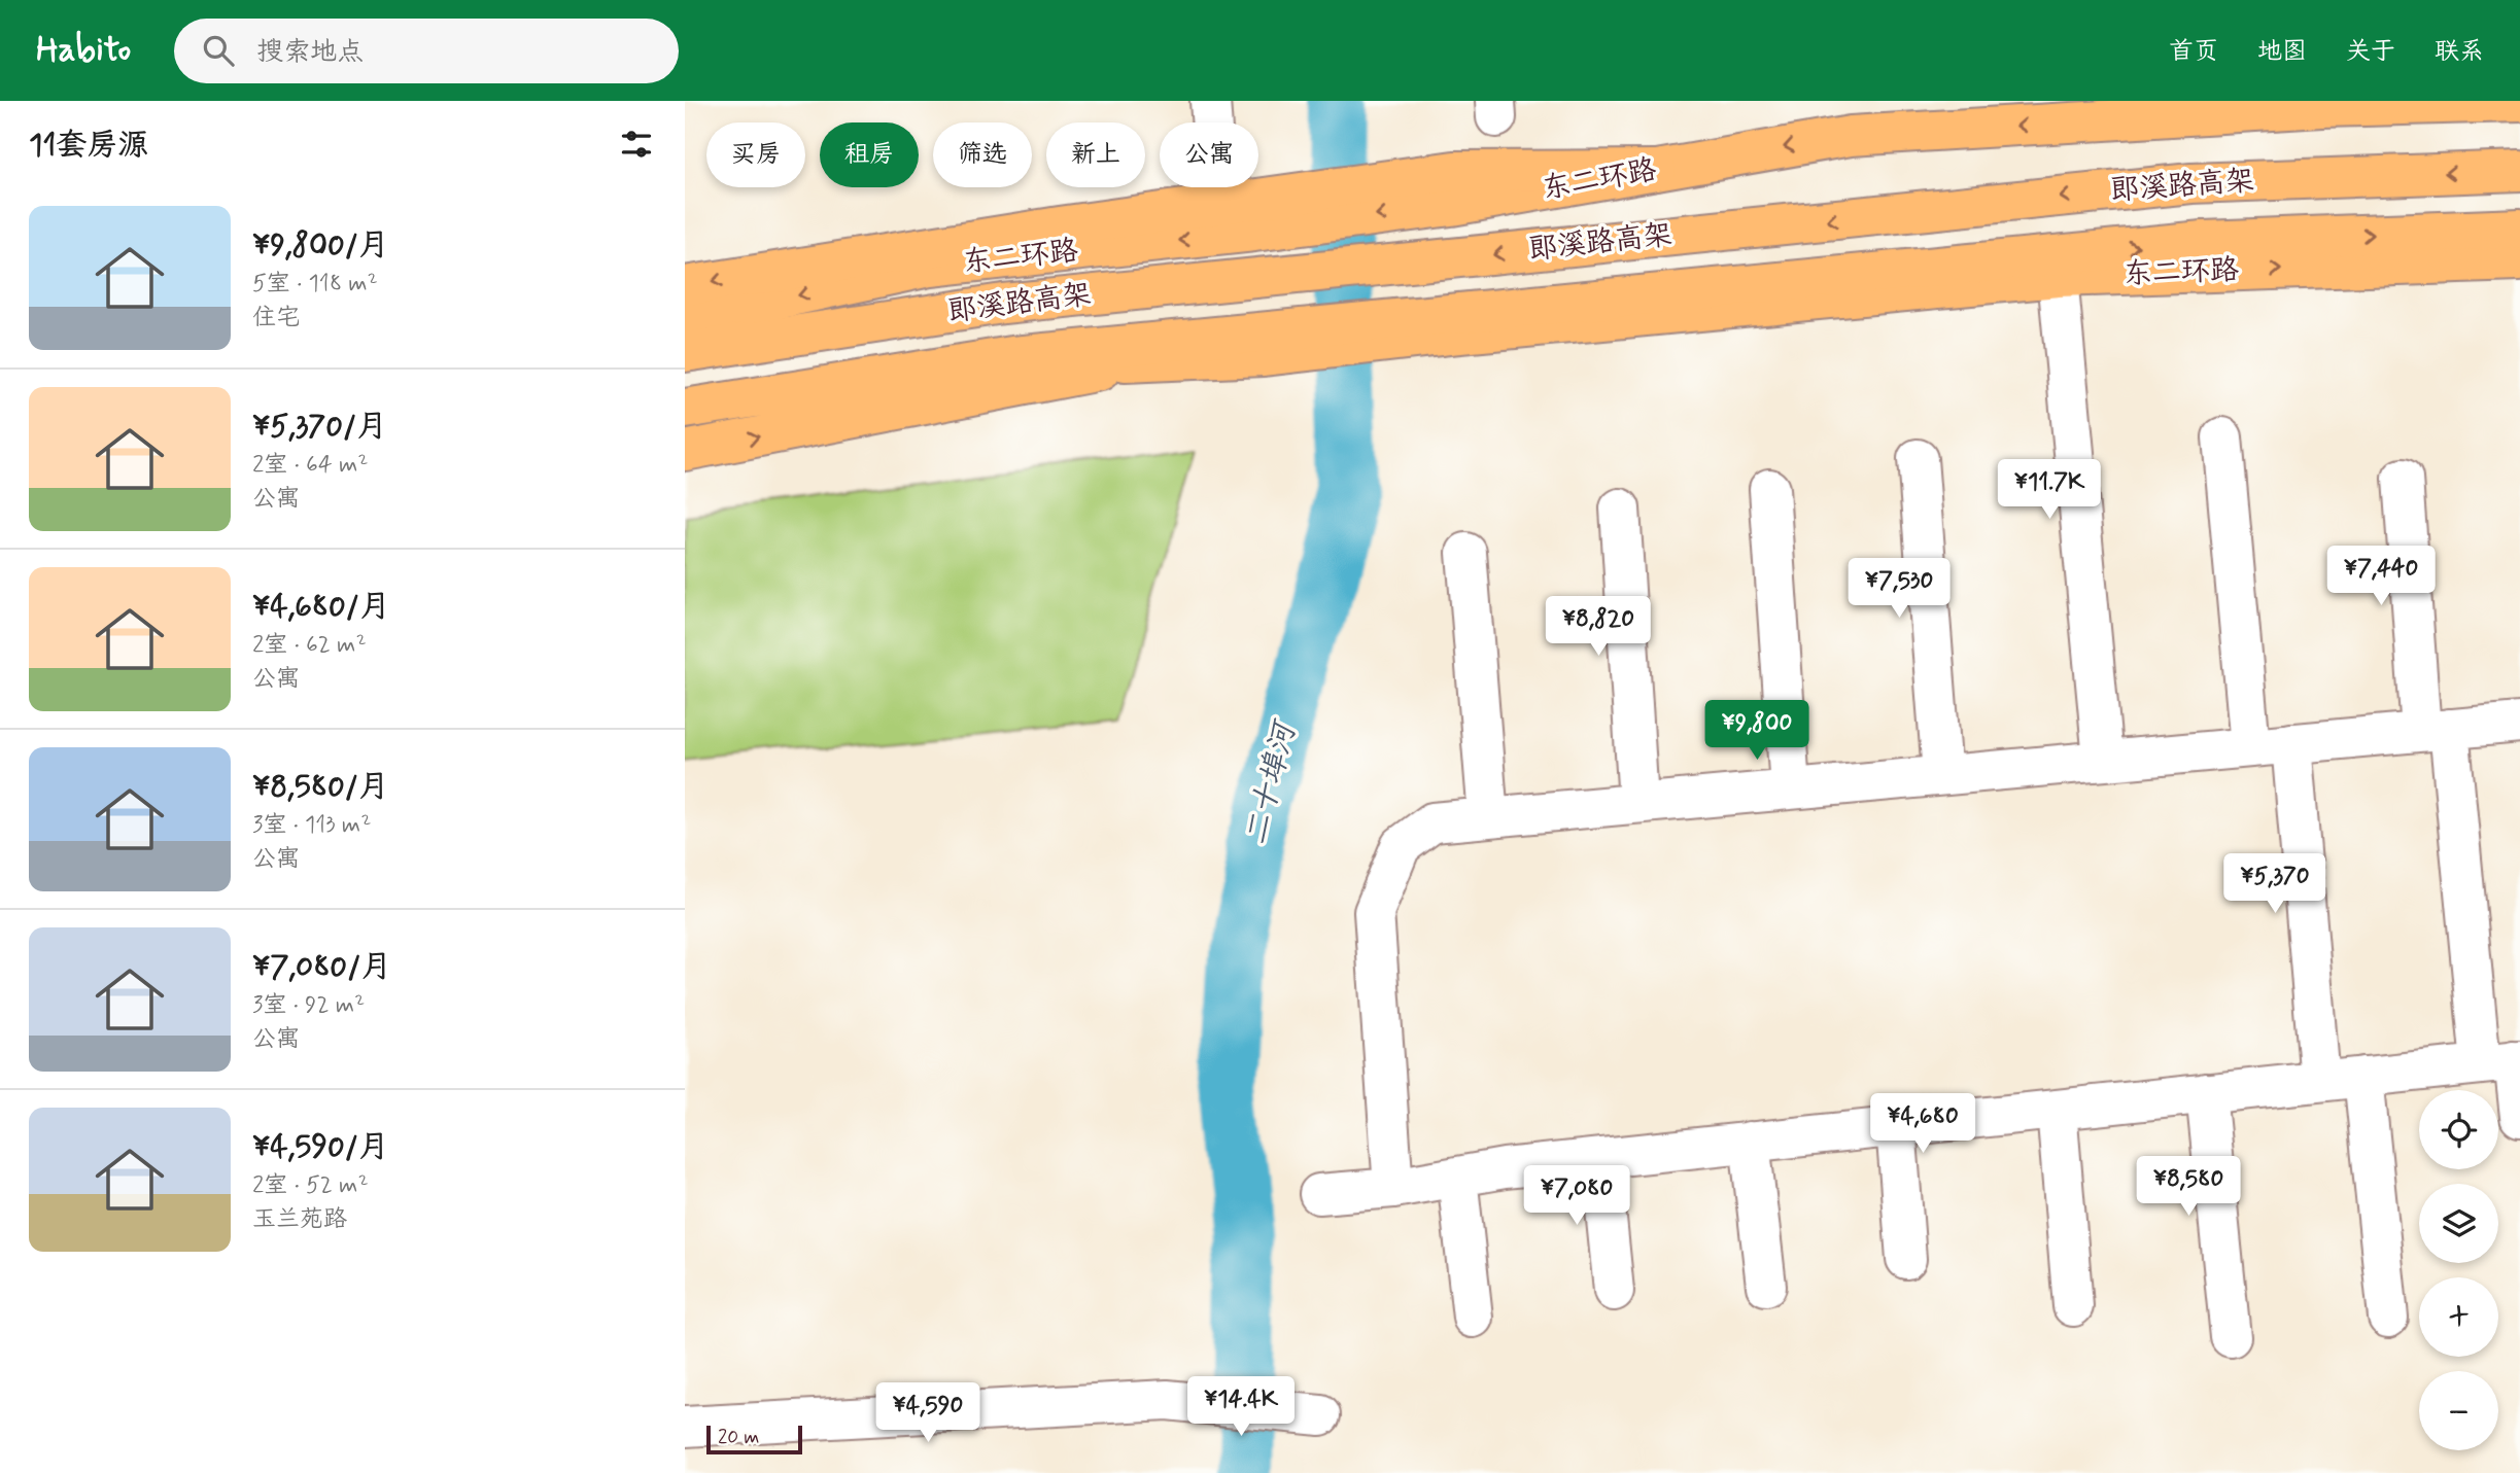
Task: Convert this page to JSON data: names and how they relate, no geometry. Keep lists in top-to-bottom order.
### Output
{
  "streets": {
    "main road": ["东二环路", "郎溪路高架"]
  },
  "water": ["二十埠河"],
  "scale_bar": "20 m",
  "page": {
    "header": "Habito",
    "search": "搜索地点",
    "nav": [
      "首页",
      "地图",
      "关于",
      "联系"
    ],
    "heading": "11套房源",
    "chip": [
      "买房",
      "租房",
      "筛选",
      "新上",
      "公寓"
    ],
    "list": [
      {
        "name": "¥9,800/月",
        "note": "5室 · 118 m² · 住宅"
      },
      {
        "name": "¥5,370/月",
        "note": "2室 · 64 m² · 公寓"
      },
      {
        "name": "¥4,680/月",
        "note": "2室 · 62 m² · 公寓"
      },
      {
        "name": "¥8,580/月",
        "note": "3室 · 113 m² · 公寓"
      },
      {
        "name": "¥7,080/月",
        "note": "3室 · 92 m² · 公寓"
      },
      {
        "name": "¥4,590/月",
        "note": "2室 · 52 m² · 玉兰苑路"
      }
    ],
    "price": [
      "¥11.7K",
      "¥7,440",
      "¥7,530",
      "¥8,820",
      "¥9,800",
      "¥5,370",
      "¥4,680",
      "¥8,580",
      "¥7,080",
      "¥14.4K",
      "¥4,590"
    ],
    "map_buttons": ["+", "−"],
    "scale": "20 m"
  }
}
